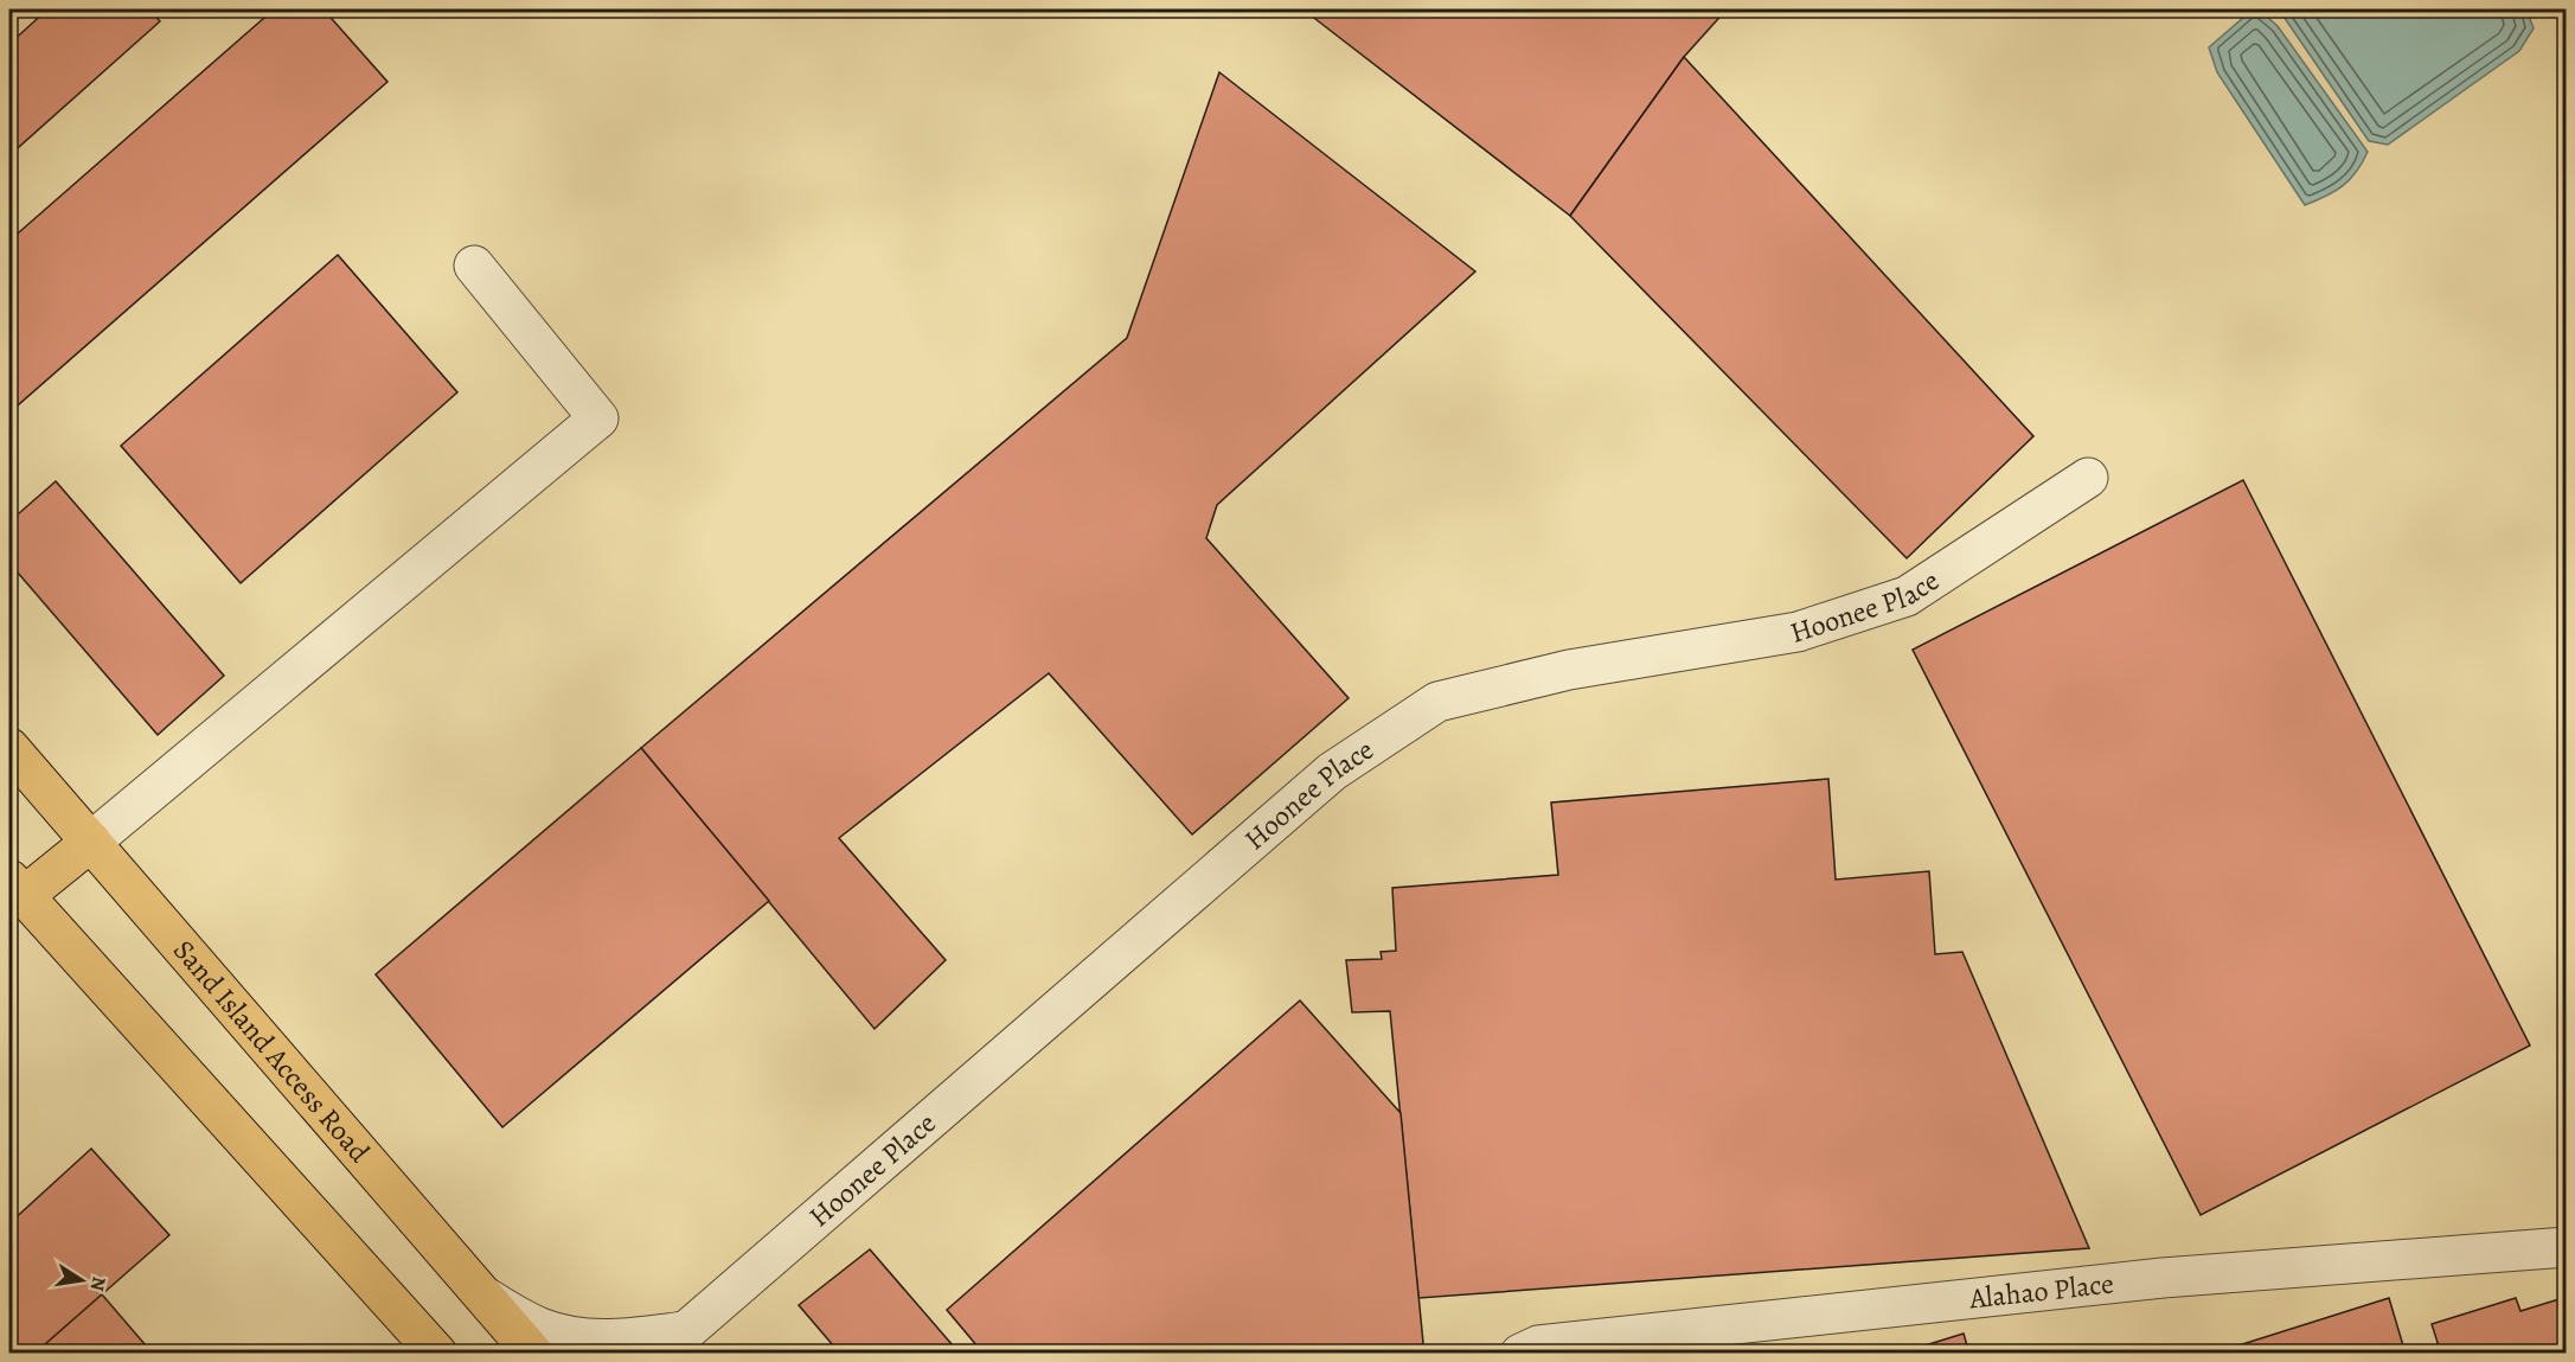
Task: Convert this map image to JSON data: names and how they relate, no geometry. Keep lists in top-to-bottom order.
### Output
{
  "streets": {
    "main road": ["Sand Island Access Road"],
    "street": ["Hoonee Place", "Alahao Place"]
  },
  "north": "right"
}
